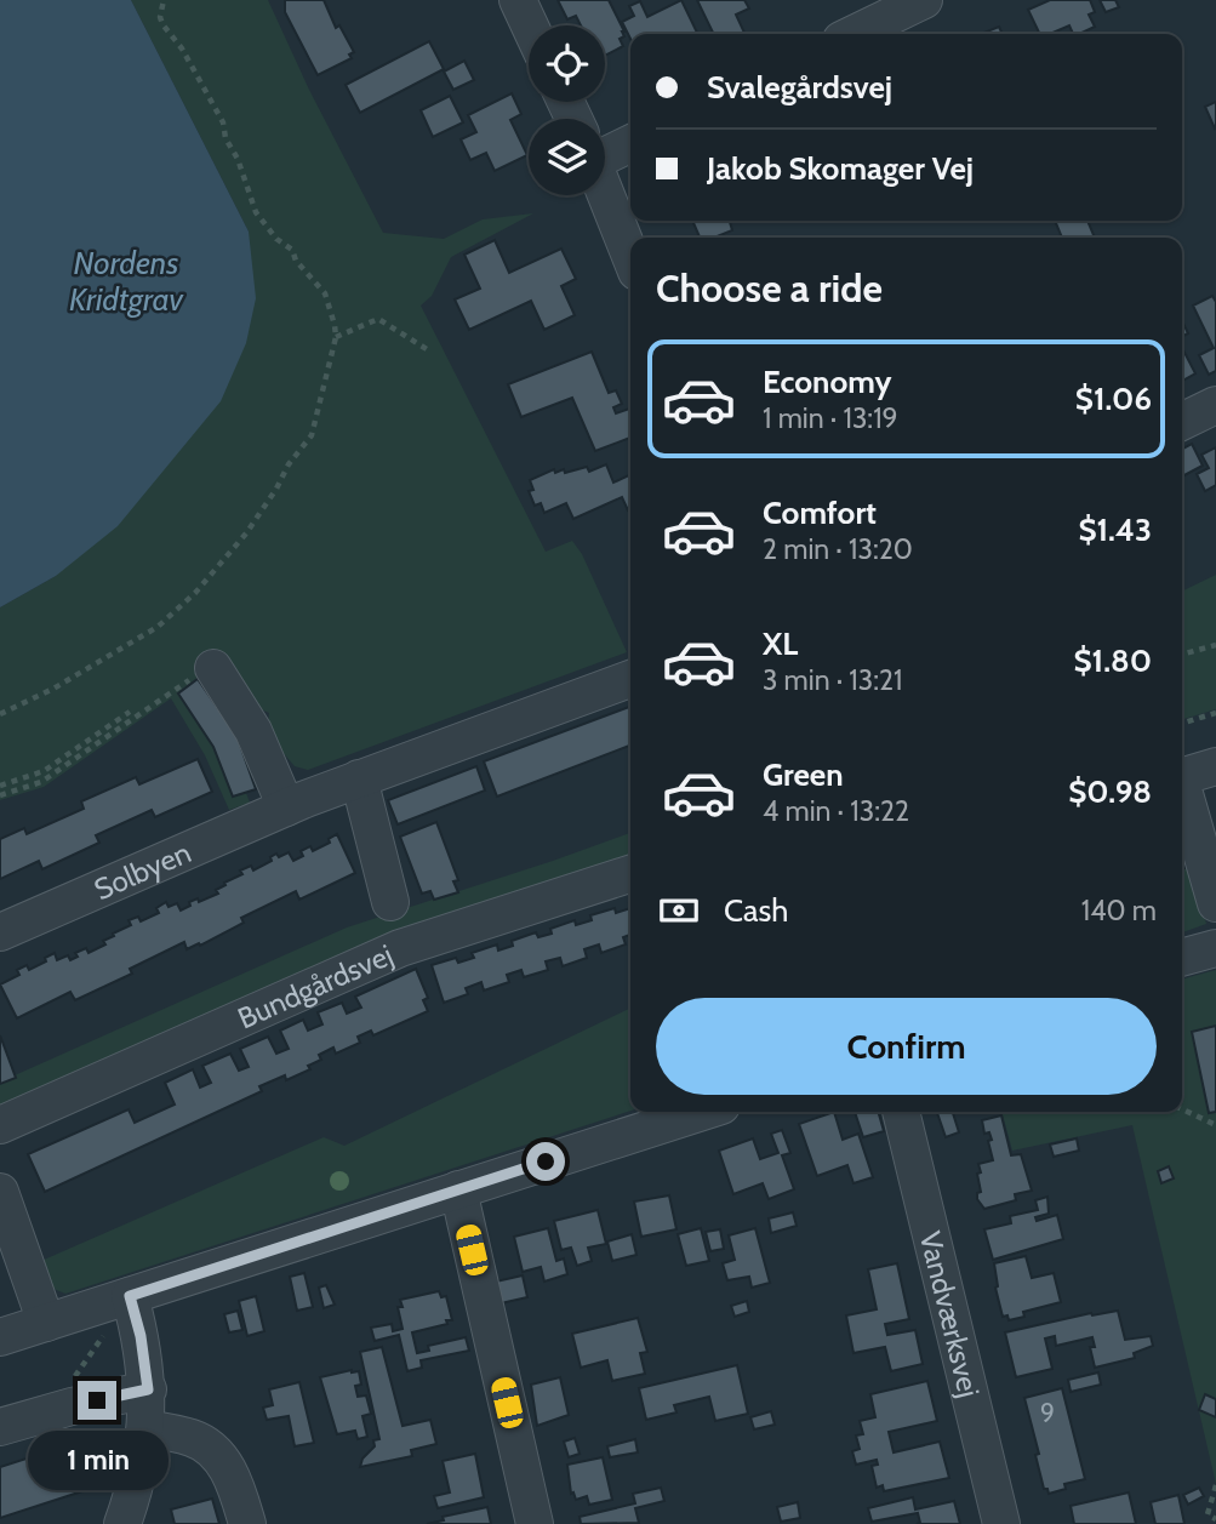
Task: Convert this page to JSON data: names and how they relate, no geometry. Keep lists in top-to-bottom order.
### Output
{
  "streets": {
    "street": ["Solbyen", "Bundgårdsvej", "Vandværksvej"]
  },
  "water": ["Nordens Kridtgrav"],
  "house_numbers": ["9"],
  "page": {
    "banner": ["Svalegårdsvej", "Jakob Skomager Vej"],
    "heading": "Choose a ride",
    "list": [
      {
        "name": "Economy",
        "note": "1 min · 13:19",
        "value": "$1.06"
      },
      {
        "name": "Comfort",
        "note": "2 min · 13:20",
        "value": "$1.43"
      },
      {
        "name": "XL",
        "note": "3 min · 13:21",
        "value": "$1.80"
      },
      {
        "name": "Green",
        "note": "4 min · 13:22",
        "value": "$0.98"
      }
    ],
    "pay": ["Cash", "140 m"],
    "buttons": "Confirm",
    "bubble": "1 min"
  }
}
